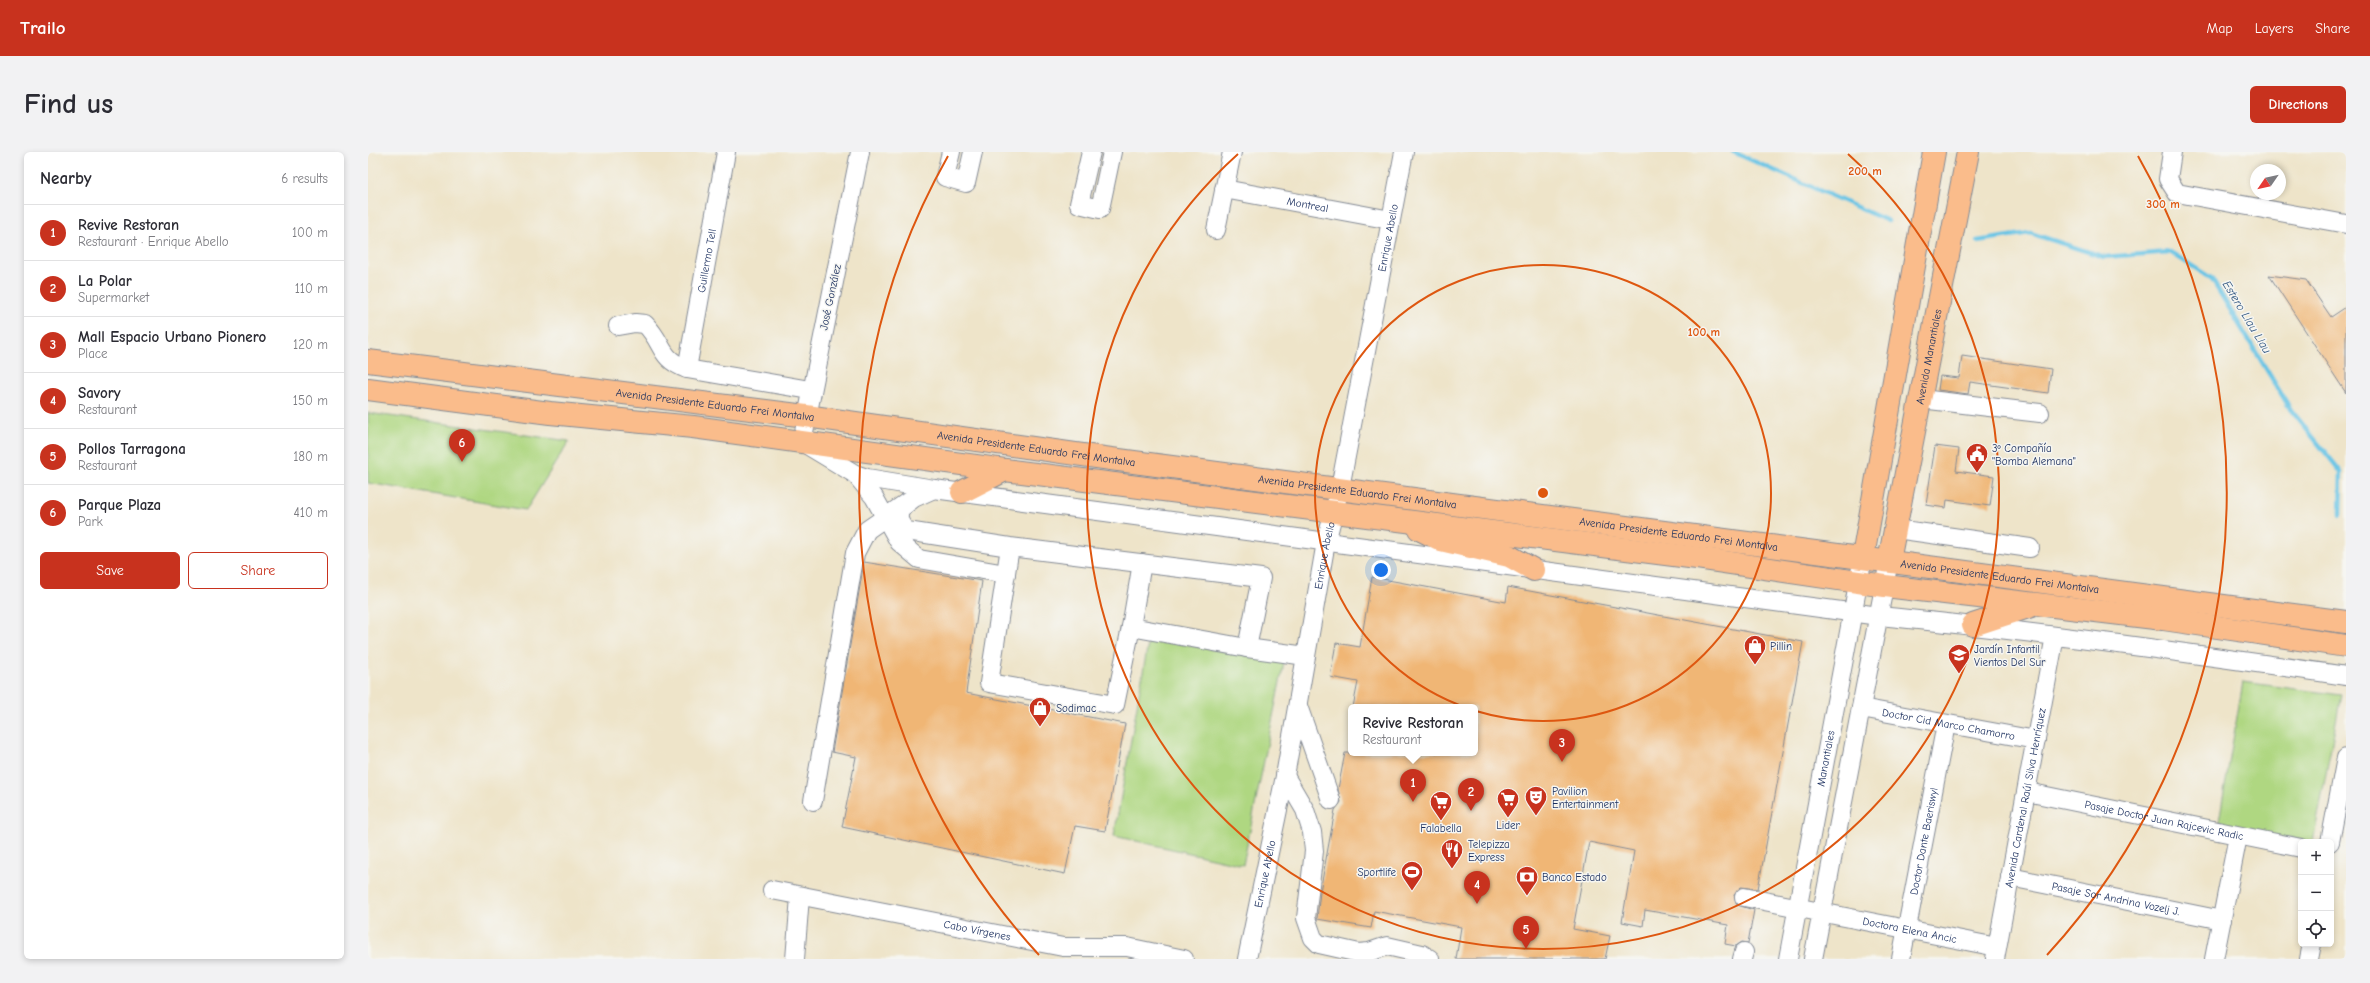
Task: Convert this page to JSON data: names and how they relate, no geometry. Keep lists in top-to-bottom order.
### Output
{
  "streets": {
    "main road": ["Avenida Manantiales", "Avenida Presidente Eduardo Frei Montalva"],
    "street": [
      "Montreal",
      "Enrique Abello",
      "Guillermo Tell",
      "José González",
      "Doctor Cid Marco Chamorro",
      "Manantiales",
      "Avenida Cardenal Raúl Silva Henríquez",
      "Pasaje Doctor Juan Rajcevic Radic",
      "Doctor Dante Baeriswyl",
      "Pasaje Sor Andrina Vozelj J.",
      "Cabo Vírgenes",
      "Doctora Elena Ancic"
    ]
  },
  "crossings": [
    ["Montreal", "Enrique Abello"],
    ["Enrique Abello", "Avenida Presidente Eduardo Frei Montalva"],
    ["José González", "Avenida Presidente Eduardo Frei Montalva"],
    ["Avenida Manantiales", "Avenida Presidente Eduardo Frei Montalva"],
    ["Avenida Presidente Eduardo Frei Montalva", "Manantiales"],
    ["Avenida Presidente Eduardo Frei Montalva", "Avenida Cardenal Raúl Silva Henríquez"],
    ["Doctor Cid Marco Chamorro", "Avenida Cardenal Raúl Silva Henríquez"],
    ["Doctor Cid Marco Chamorro", "Doctor Dante Baeriswyl"],
    ["Manantiales", "Doctora Elena Ancic"],
    ["Avenida Cardenal Raúl Silva Henríquez", "Pasaje Doctor Juan Rajcevic Radic"],
    ["Avenida Cardenal Raúl Silva Henríquez", "Pasaje Sor Andrina Vozelj J."],
    ["Avenida Cardenal Raúl Silva Henríquez", "Doctora Elena Ancic"],
    ["Doctor Dante Baeriswyl", "Doctora Elena Ancic"]
  ],
  "water": ["Estero Llau Llau"],
  "places": {
    "public building": ["3º Compañía \"Bomba Alemana\""],
    "shop": ["Pillin", "Sodimac"],
    "school or university": ["Jardín Infantil Vientos Del Sur"],
    "theatre": ["Pavilion Entertainment"],
    "supermarket": ["Lider", "Falabella"],
    "restaurant": ["Telepizza Express"],
    "sports": ["Sportlife"],
    "bank": ["Banco Estado"]
  },
  "north": "bottom left",
  "page": {
    "header": "Trailo",
    "nav": ["Map", "Layers", "Share"],
    "buttons": [
      "Directions",
      ["Save", "Share"]
    ],
    "title": "Find us",
    "heading": ["Nearby", "6 results"],
    "list": [
      {
        "mark": "1",
        "name": "Revive Restoran",
        "note": "Restaurant · Enrique Abello",
        "value": "100 m"
      },
      {
        "mark": "2",
        "name": "La Polar",
        "note": "Supermarket",
        "value": "110 m"
      },
      {
        "mark": "3",
        "name": "Mall Espacio Urbano Pionero",
        "note": "Place",
        "value": "120 m"
      },
      {
        "mark": "4",
        "name": "Savory",
        "note": "Restaurant",
        "value": "150 m"
      },
      {
        "mark": "5",
        "name": "Pollos Tarragona",
        "note": "Restaurant",
        "value": "180 m"
      },
      {
        "mark": "6",
        "name": "Parque Plaza",
        "note": "Park",
        "value": "410 m"
      }
    ],
    "pins": [
      "6",
      "3",
      "1",
      "2",
      "4",
      "5"
    ],
    "popup": ["Revive Restoran", "Restaurant"],
    "map_buttons": ["+", "−"]
  },
  "rings": ["200 m", "300 m", "100 m"]
}
